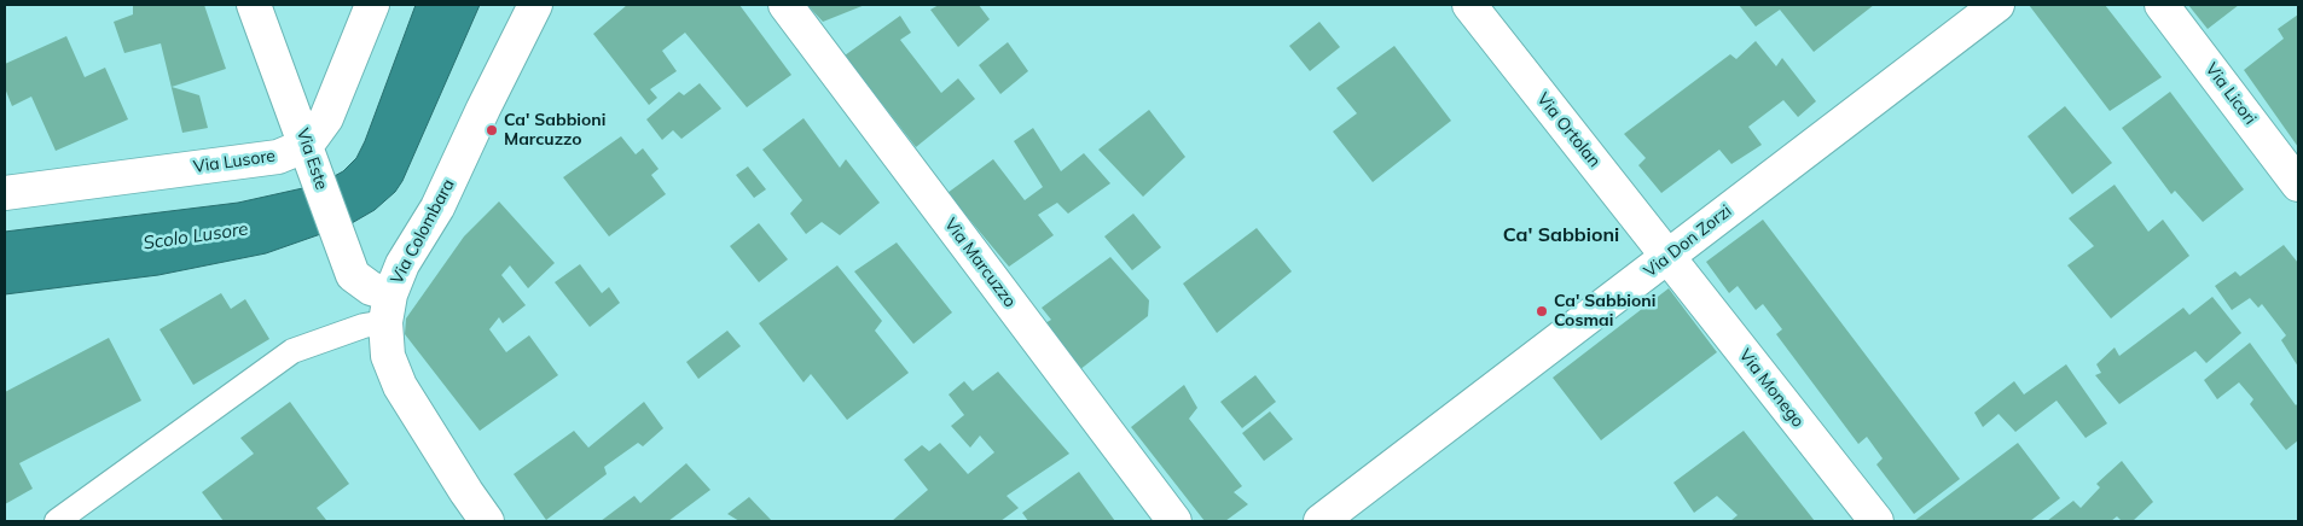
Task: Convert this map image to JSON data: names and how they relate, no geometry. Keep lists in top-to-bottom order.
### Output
{
  "streets": {
    "street": [
      "Via Licori",
      "Via Ortolan",
      "Via Este",
      "Via Lusore",
      "Via Colombara",
      "Via Don Zorzi",
      "Via Marcuzzo",
      "Via Monego"
    ]
  },
  "crossings": [
    ["Via Ortolan", "Via Don Zorzi"],
    ["Via Ortolan", "Via Monego"],
    ["Via Este", "Via Lusore"],
    ["Via Este", "Via Colombara"],
    ["Via Don Zorzi", "Via Monego"]
  ],
  "districts": ["Ca' Sabbioni"],
  "water": ["Scolo Lusore"],
  "places": ["Ca' Sabbioni Marcuzzo", "Ca' Sabbioni Cosmai"]
}
